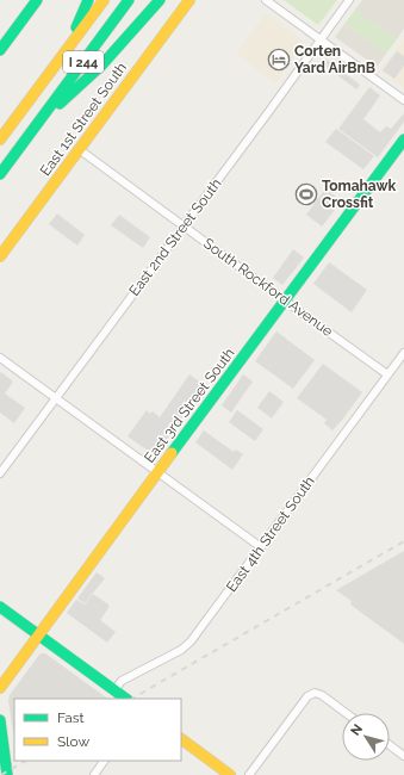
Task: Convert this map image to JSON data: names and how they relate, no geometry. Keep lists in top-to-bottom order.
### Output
{
  "streets": {
    "main road": ["I 244", "East 1st Street South", "East 3rd Street South"],
    "street": ["East 2nd Street South", "South Rockford Avenue", "East 4th Street South"]
  },
  "crossings": [
    ["East 1st Street South", "South Rockford Avenue"],
    ["East 2nd Street South", "South Rockford Avenue"],
    ["South Rockford Avenue", "East 3rd Street South"],
    ["South Rockford Avenue", "East 4th Street South"]
  ],
  "places": {
    "hotel": ["Corten Yard AirBnB"],
    "sports": ["Tomahawk Crossfit"]
  },
  "legend": ["Fast", "Slow"],
  "north": "top left"
}
